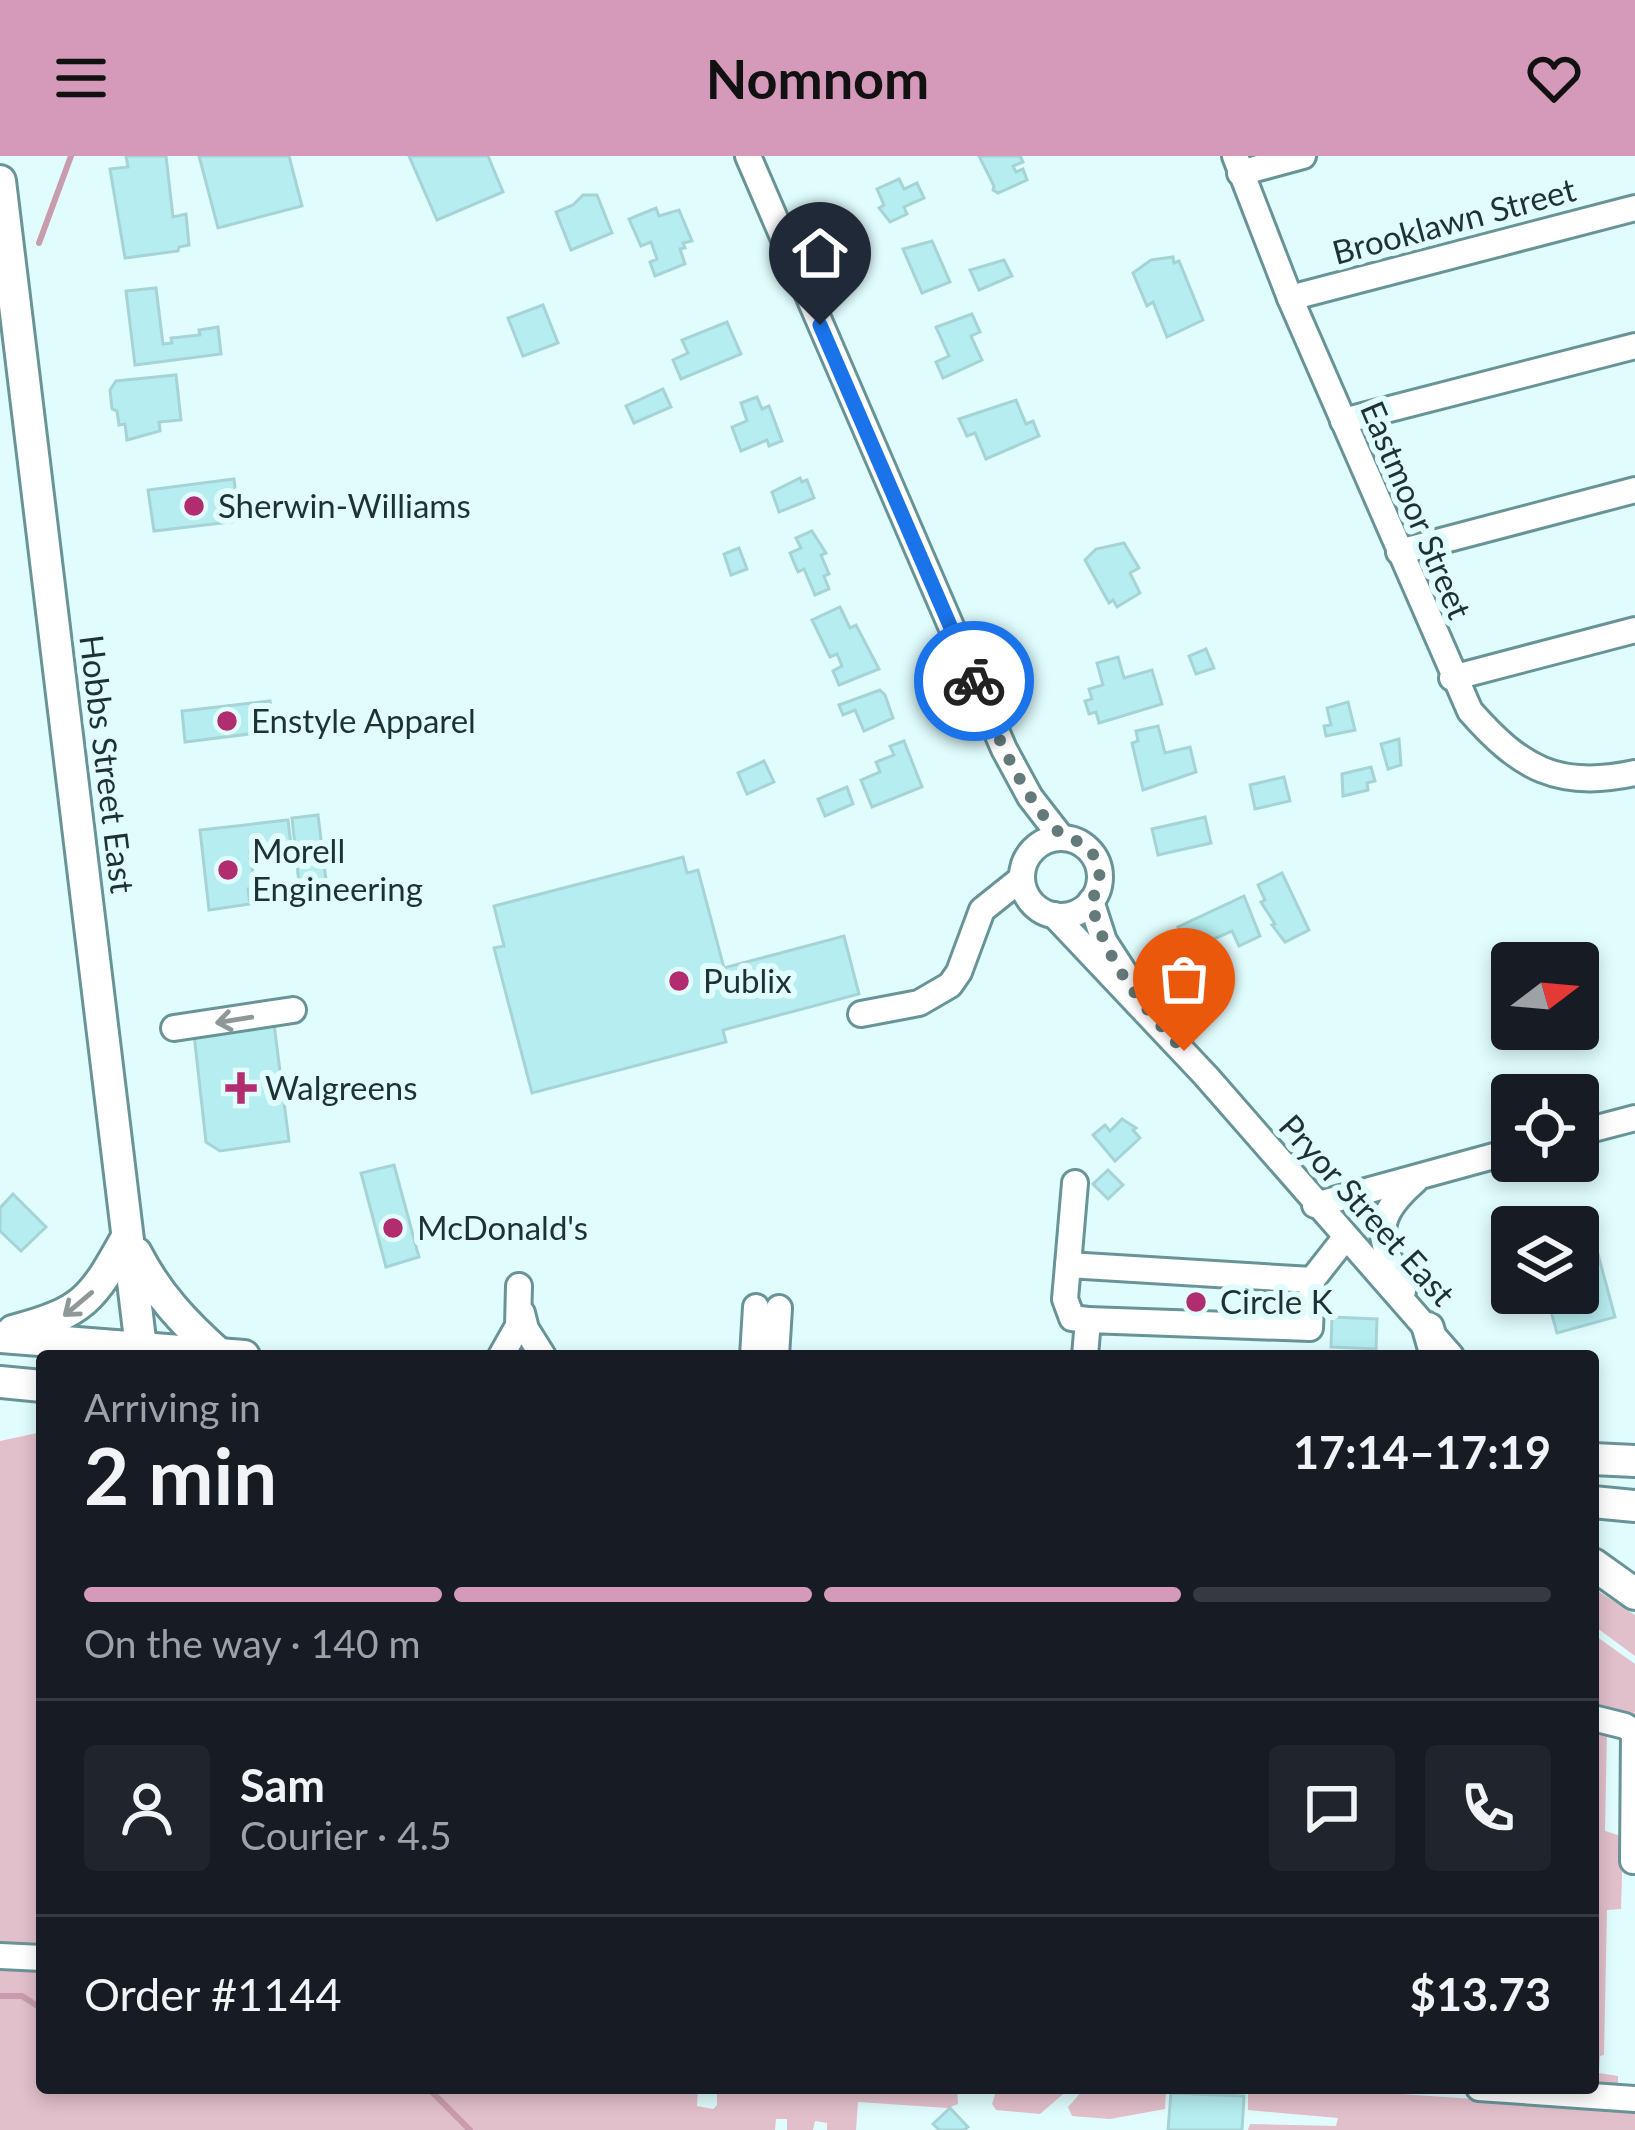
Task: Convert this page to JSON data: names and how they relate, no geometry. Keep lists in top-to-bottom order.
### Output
{
  "streets": {
    "main road": ["Hobbs Street East"],
    "street": ["Brooklawn Street", "Eastmoor Street", "Pryor Street East"]
  },
  "crossings": [
    ["Brooklawn Street", "Eastmoor Street"]
  ],
  "places": {
    "other": [
      "Sherwin-Williams",
      "Enstyle Apparel",
      "Morell Engineering",
      "Publix",
      "McDonald's",
      "Circle K"
    ],
    "health": ["Walgreens"]
  },
  "north": "right",
  "page": {
    "header": "Nomnom",
    "heading": ["2 min", "Arriving in", "17:14–17:19"],
    "panel": [
      "Sam",
      "Courier · 4.5",
      "Order #1144",
      "$13.73"
    ],
    "bar": "On the way · 140 m"
  }
}
